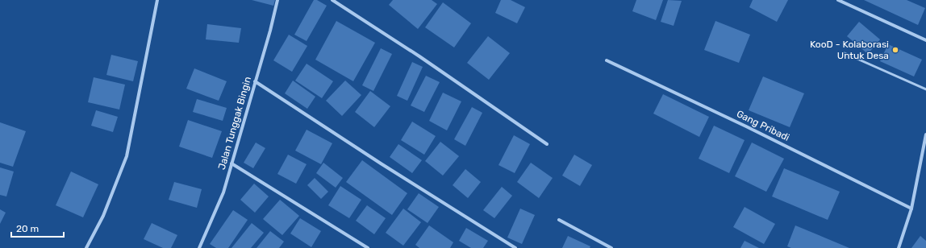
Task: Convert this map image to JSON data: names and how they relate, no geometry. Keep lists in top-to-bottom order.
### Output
{
  "streets": {
    "street": ["Jalan Tunggak Bingin", "Gang Pribadi"]
  },
  "places": ["KooD - Kolaborasi Untuk Desa"],
  "scale_bar": "20 m"
}
